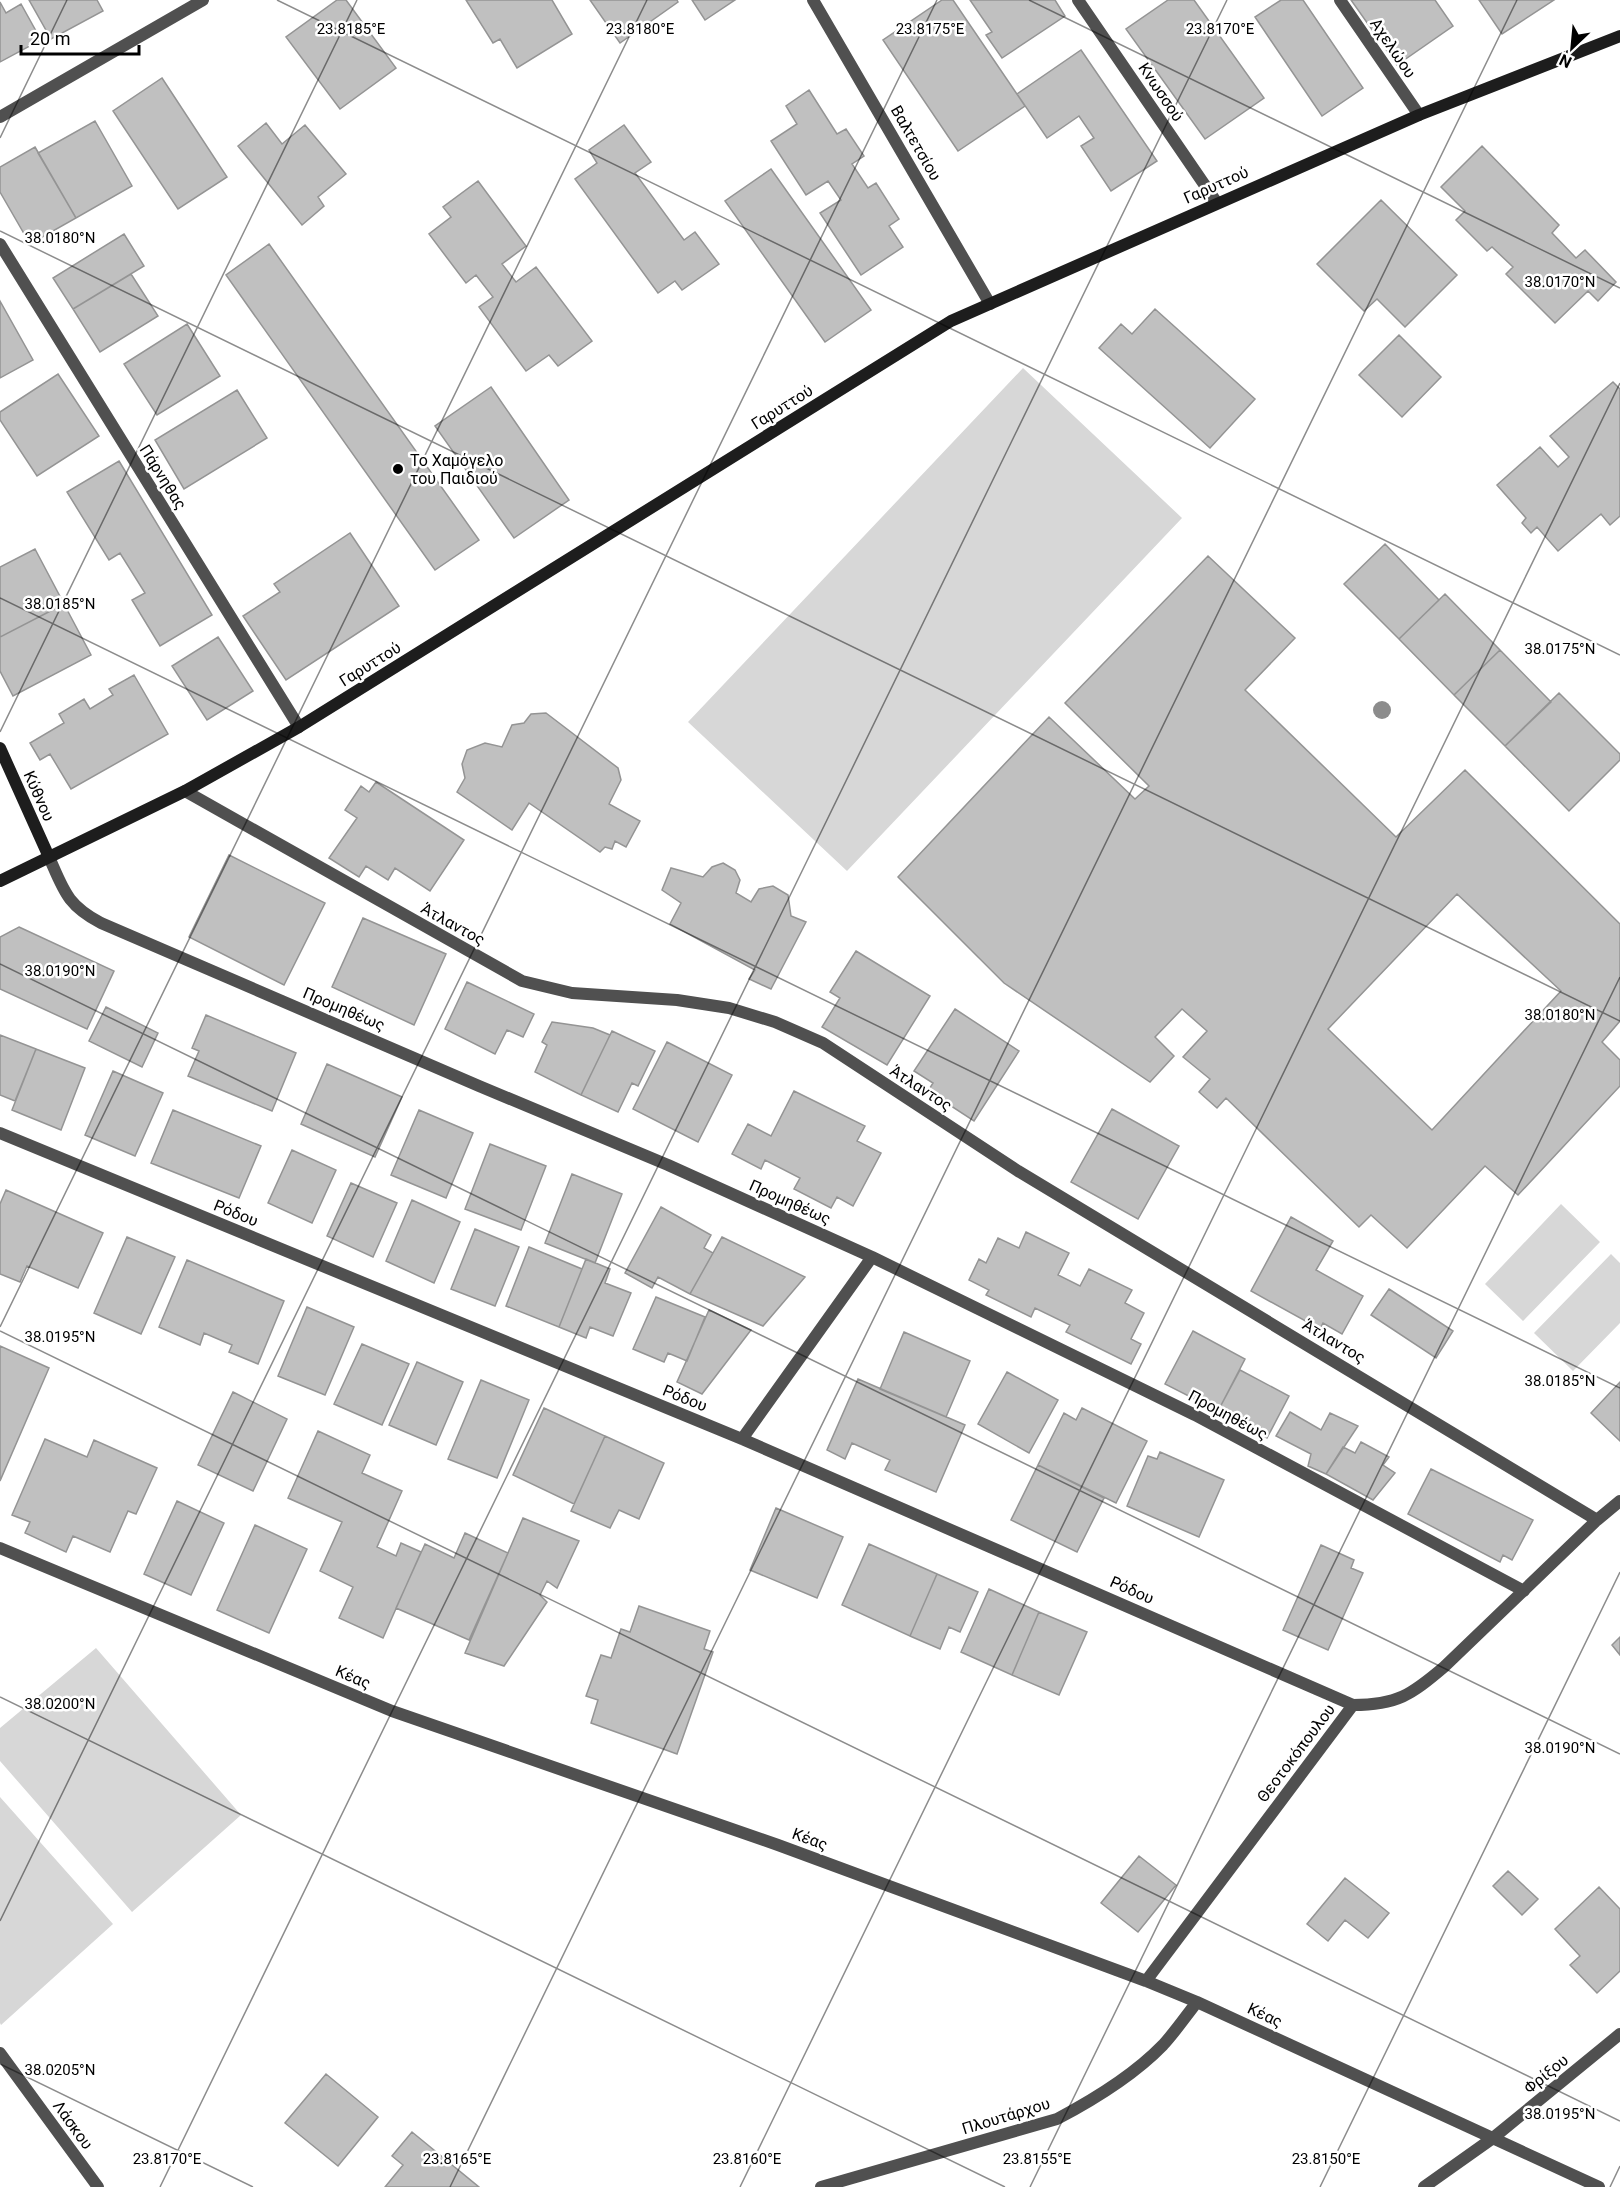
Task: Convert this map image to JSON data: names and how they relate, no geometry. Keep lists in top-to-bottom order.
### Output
{
  "streets": {
    "street": [
      "Αχελώου",
      "Κνωσσού",
      "Βαλτετσίου",
      "Γαρυττού",
      "Πάρνηθας",
      "Κύθνου",
      "Άτλαντος",
      "Προμηθέως",
      "Ρόδου",
      "Κέας",
      "Θεοτοκόπουλου",
      "Φρίξου",
      "Πλουτάρχου",
      "Λάσκου"
    ]
  },
  "crossings": [
    ["Αχελώου", "Γαρυττού"],
    ["Κνωσσού", "Γαρυττού"],
    ["Βαλτετσίου", "Γαρυττού"],
    ["Γαρυττού", "Πάρνηθας"],
    ["Γαρυττού", "Κύθνου"],
    ["Γαρυττού", "Άτλαντος"],
    ["Γαρυττού", "Προμηθέως"],
    ["Κύθνου", "Προμηθέως"],
    ["Άτλαντος", "Θεοτοκόπουλου"],
    ["Προμηθέως", "Θεοτοκόπουλου"],
    ["Ρόδου", "Θεοτοκόπουλου"],
    ["Κέας", "Θεοτοκόπουλου"],
    ["Κέας", "Φρίξου"],
    ["Κέας", "Πλουτάρχου"]
  ],
  "places": ["Το Χαμόγελο του Παιδιού"],
  "scale_bar": "20 m",
  "north": "bottom left",
  "coordinates": [
    "23.8170°E",
    "23.8185°E",
    "23.8180°E",
    "23.8175°E",
    "38.0180°N",
    "38.0170°N",
    "38.0185°N",
    "38.0175°N",
    "38.0190°N",
    "38.0195°N",
    "38.0200°N",
    "38.0205°N",
    "23.8165°E",
    "23.8160°E",
    "23.8155°E",
    "23.8150°E"
  ]
}
